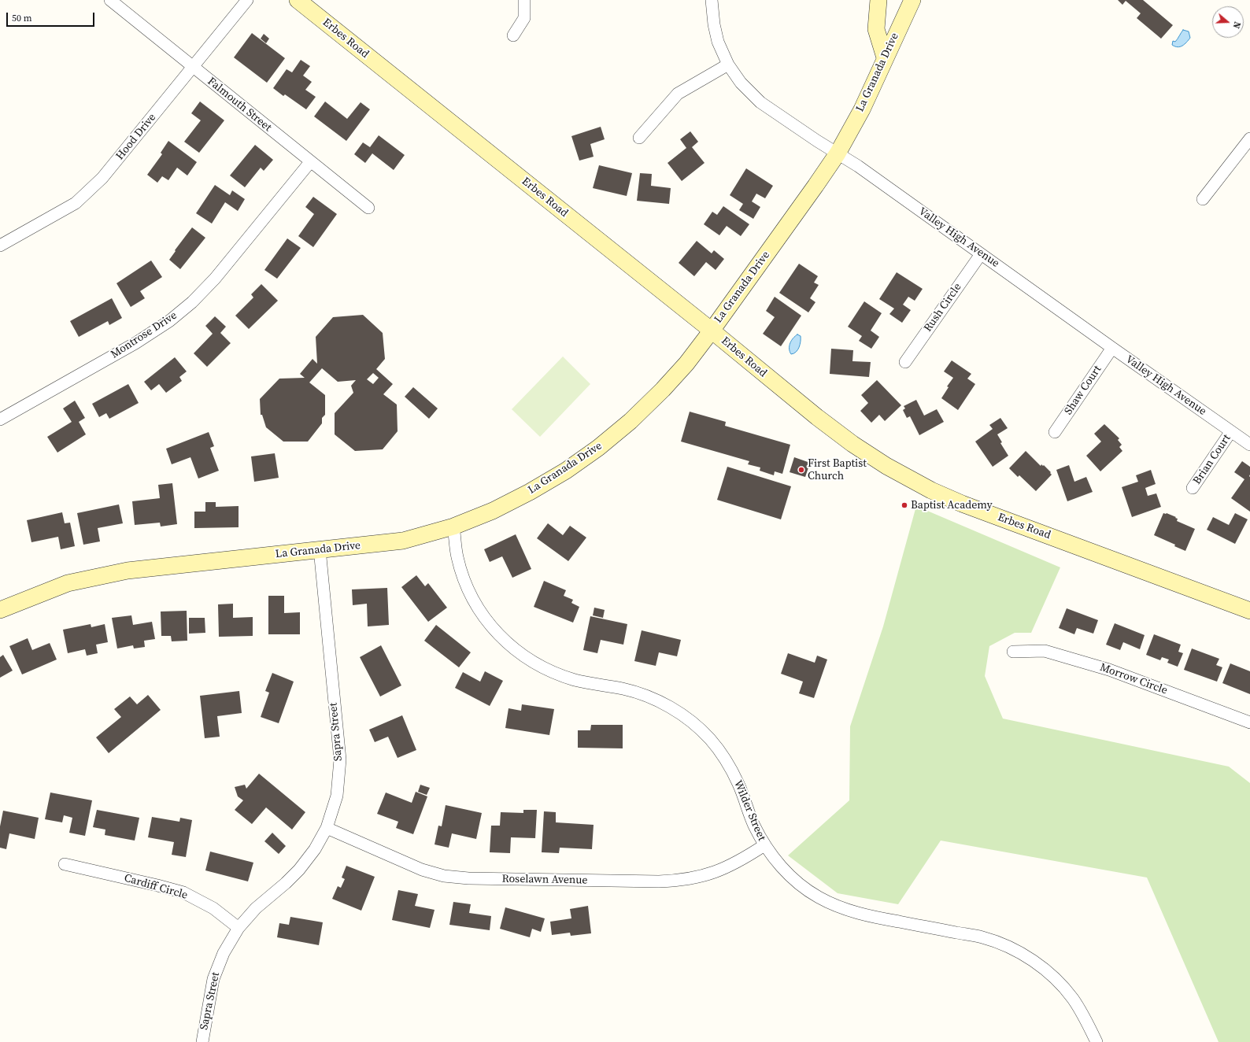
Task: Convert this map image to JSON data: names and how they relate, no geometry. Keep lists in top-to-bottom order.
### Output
{
  "streets": {
    "main road": ["Erbes Road", "La Granada Drive"],
    "street": [
      "Falmouth Street",
      "Hood Drive",
      "Valley High Avenue",
      "Rush Circle",
      "Montrose Drive",
      "Shaw Court",
      "Brian Court",
      "Morrow Circle",
      "Sapra Street",
      "Wilder Street",
      "Roselawn Avenue",
      "Cardiff Circle"
    ]
  },
  "crossings": [
    ["Erbes Road", "La Granada Drive"],
    ["La Granada Drive", "Valley High Avenue"],
    ["La Granada Drive", "Sapra Street"],
    ["La Granada Drive", "Wilder Street"],
    ["Falmouth Street", "Hood Drive"],
    ["Falmouth Street", "Montrose Drive"],
    ["Valley High Avenue", "Rush Circle"],
    ["Valley High Avenue", "Shaw Court"],
    ["Valley High Avenue", "Brian Court"],
    ["Sapra Street", "Roselawn Avenue"],
    ["Sapra Street", "Cardiff Circle"],
    ["Wilder Street", "Roselawn Avenue"]
  ],
  "places": ["First Baptist Church", "Baptist Academy"],
  "scale_bar": "50 m",
  "north": "right"
}
